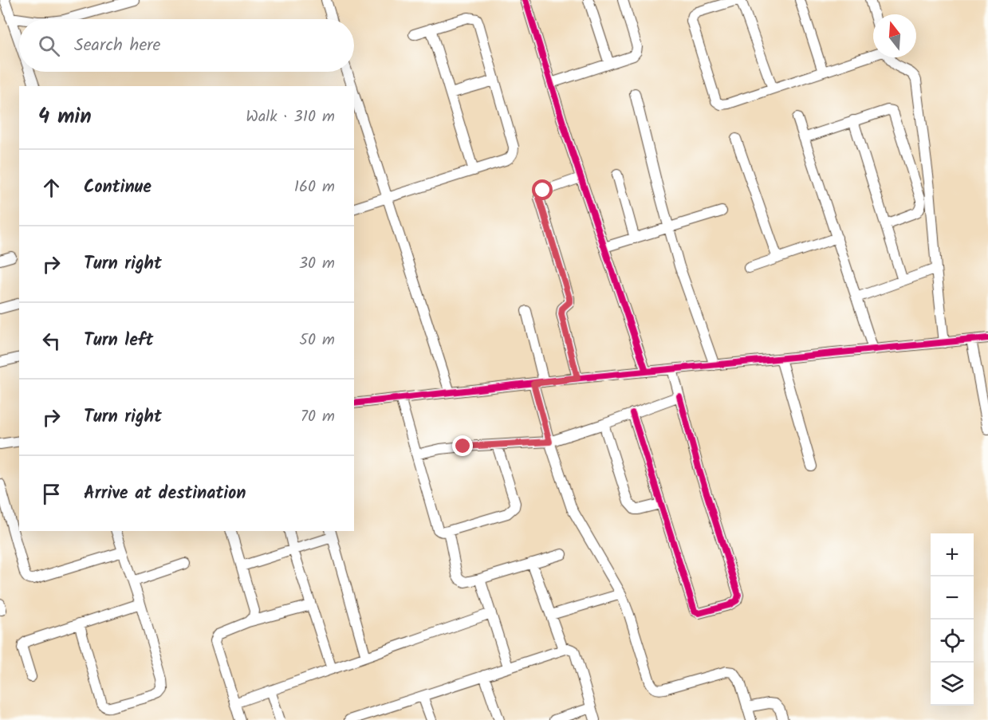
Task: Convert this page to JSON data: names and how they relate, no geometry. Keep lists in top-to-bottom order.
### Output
{
  "north": "top",
  "page": {
    "search": "Search here",
    "heading": ["4 min", "Walk · 310 m"],
    "list": [
      ["Continue", "160 m"],
      ["Turn right", "30 m"],
      ["Turn left", "50 m"],
      ["Turn right", "70 m"],
      "Arrive at destination"
    ],
    "map_buttons": ["+", "−"]
  }
}
